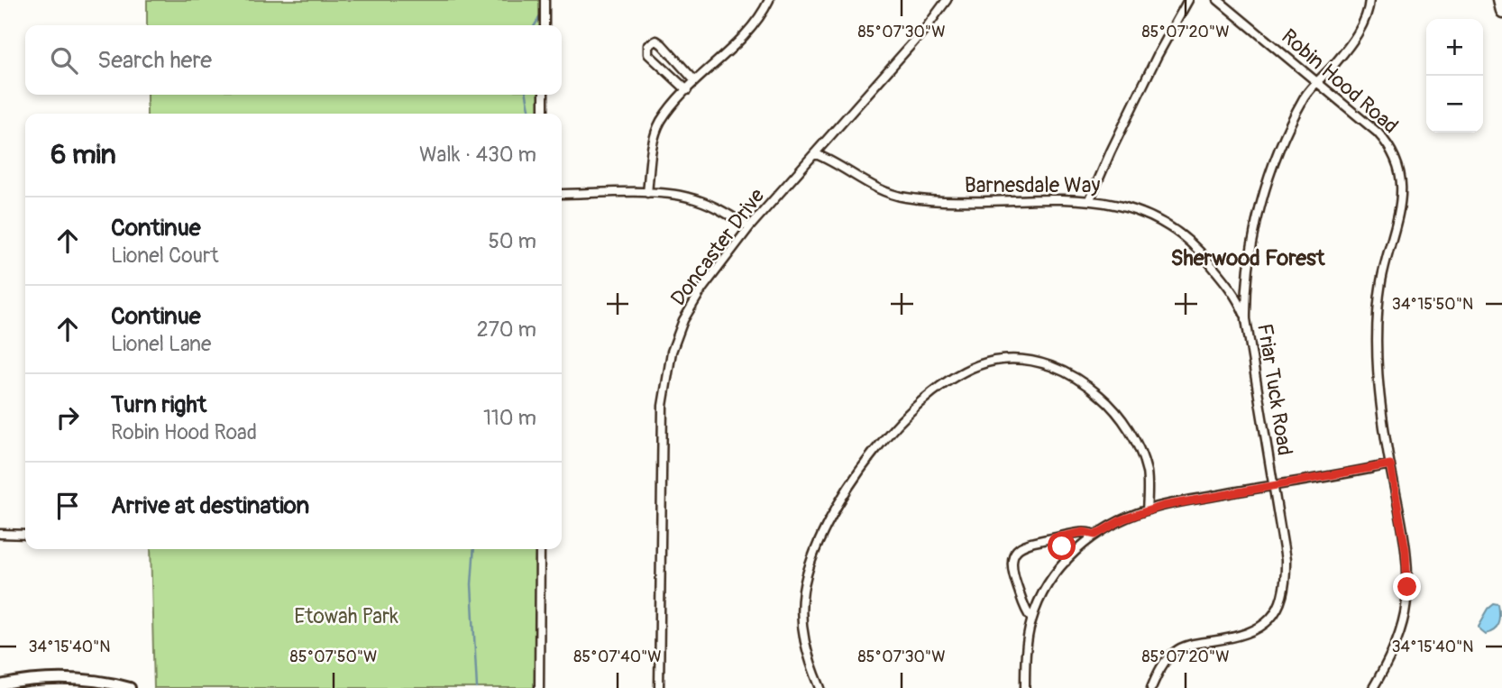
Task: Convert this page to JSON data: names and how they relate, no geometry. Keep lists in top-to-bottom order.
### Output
{
  "streets": {
    "street": [
      "Robin Hood Road",
      "Barnesdale Way",
      "Doncaster Drive",
      "Friar Tuck Road"
    ]
  },
  "crossings": [
    ["Robin Hood Road", "Friar Tuck Road"],
    ["Barnesdale Way", "Doncaster Drive"],
    ["Barnesdale Way", "Friar Tuck Road"]
  ],
  "districts": ["Sherwood Forest"],
  "parks": ["Etowah Park"],
  "page": {
    "map_buttons": ["+", "−"],
    "search": "Search here",
    "heading": ["6 min", "Walk · 430 m"],
    "list": [
      ["Continue", "Lionel Court", "50 m"],
      ["Continue", "Lionel Lane", "270 m"],
      ["Turn right", "Robin Hood Road", "110 m"],
      "Arrive at destination"
    ]
  },
  "coordinates": [
    "85°07'30\"W",
    "85°07'20\"W",
    "34°15'50\"N",
    "34°15'40\"N",
    "85°07'50\"W",
    "85°07'40\"W"
  ]
}
